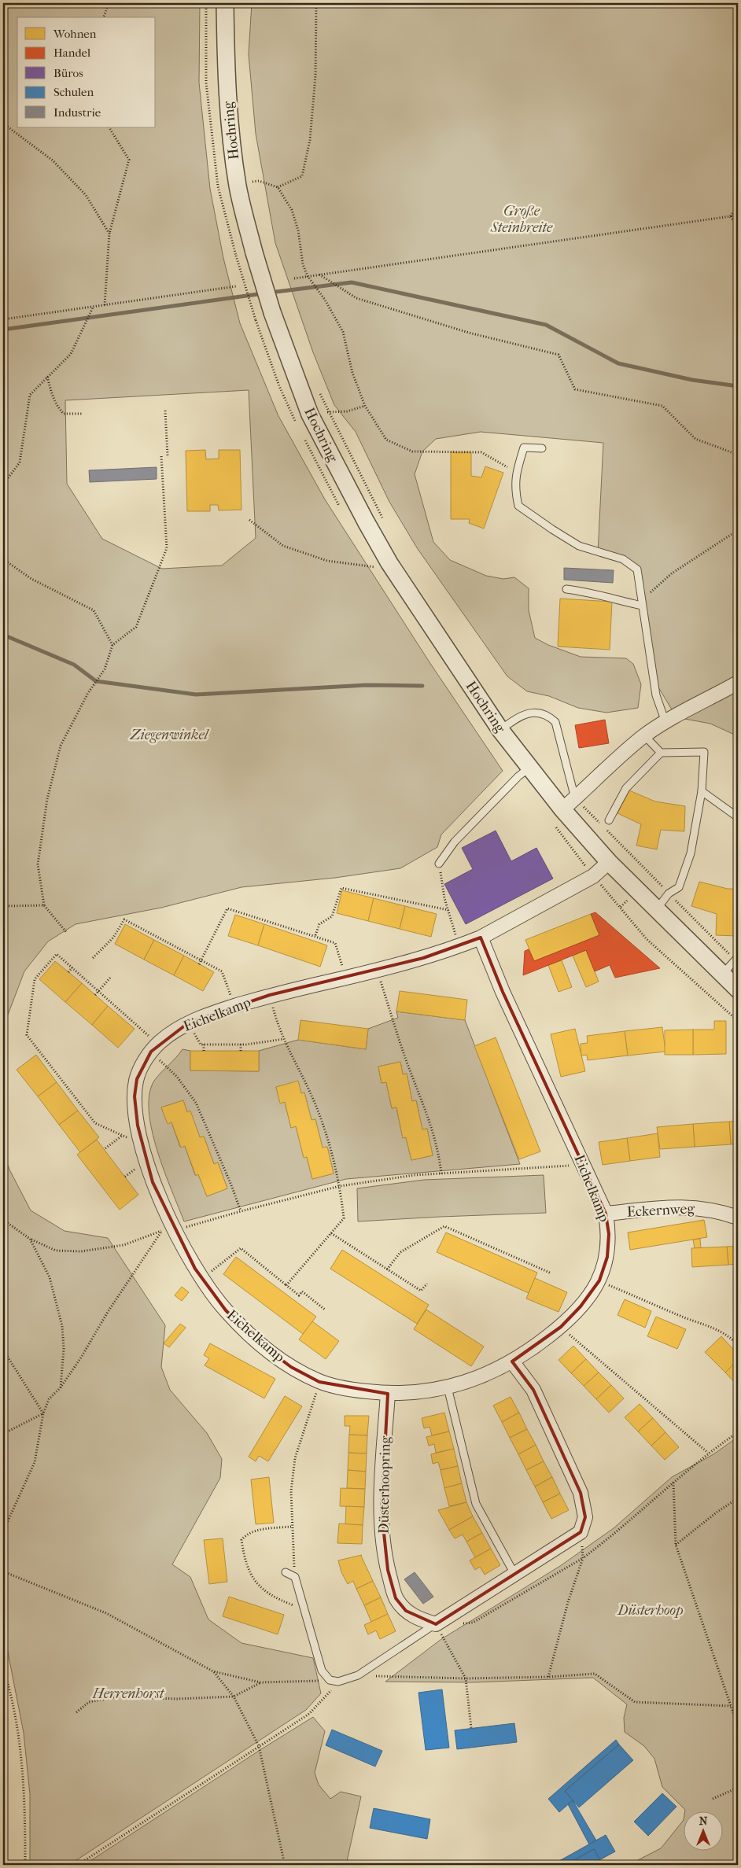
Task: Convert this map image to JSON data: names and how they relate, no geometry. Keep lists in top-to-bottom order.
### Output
{
  "streets": {
    "street": [
      "Hochring",
      "Eichelkamp",
      "Eckernweg",
      "Düsterhoopring"
    ]
  },
  "crossings": [
    ["Hochring", "Eichelkamp"],
    ["Eichelkamp", "Eckernweg"],
    ["Eichelkamp", "Düsterhoopring"]
  ],
  "parks": [
    "Große Steinbreite",
    "Ziegenwinkel",
    "Düsterhoop",
    "Herrenhorst"
  ],
  "legend": [
    "Wohnen",
    "Handel",
    "Büros",
    "Schulen",
    "Industrie"
  ],
  "north": "top"
}
